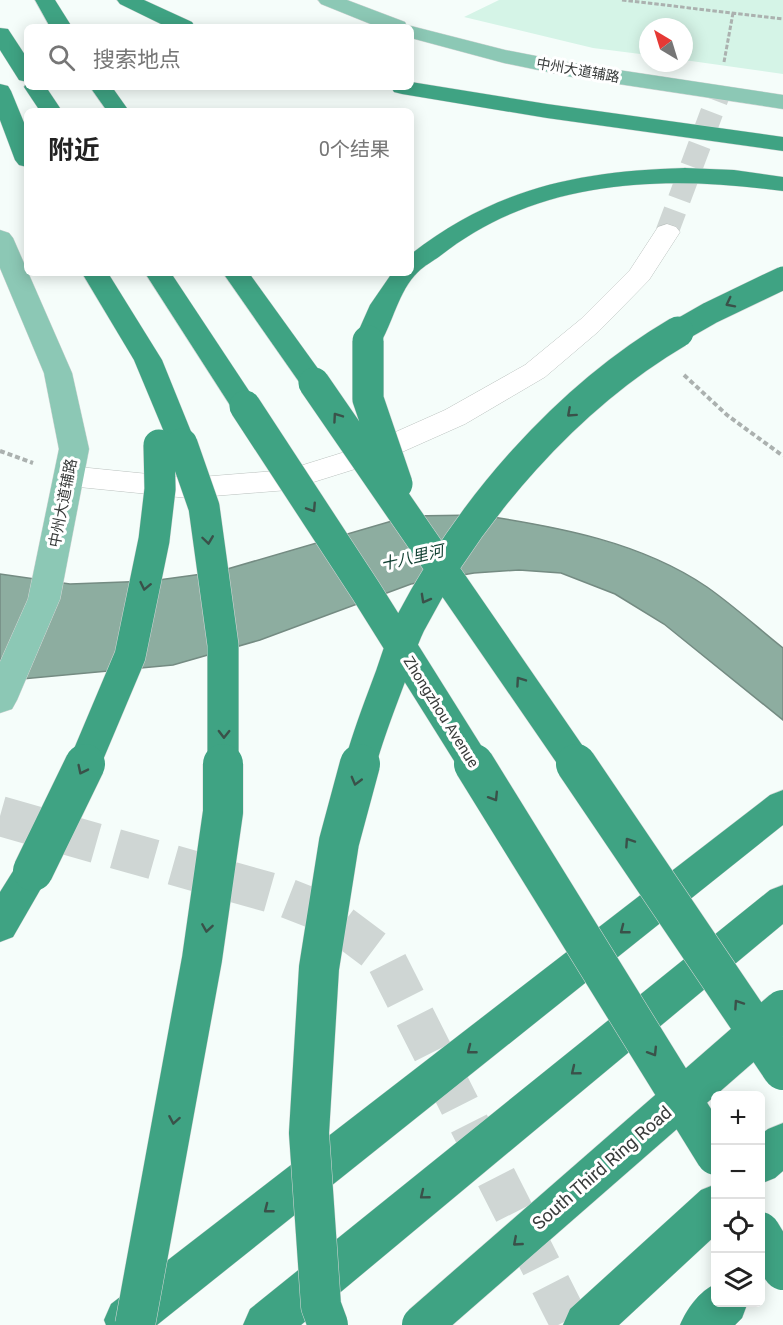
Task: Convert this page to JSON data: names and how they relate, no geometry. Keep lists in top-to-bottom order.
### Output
{
  "streets": {
    "highway": ["Zhongzhou Avenue", "South Third Ring Road"],
    "main road": ["中州大道辅路"]
  },
  "water": ["十八里河"],
  "north": "top left",
  "page": {
    "search": "搜索地点",
    "heading": ["附近", "0个结果"],
    "map_buttons": ["+", "−"]
  }
}
